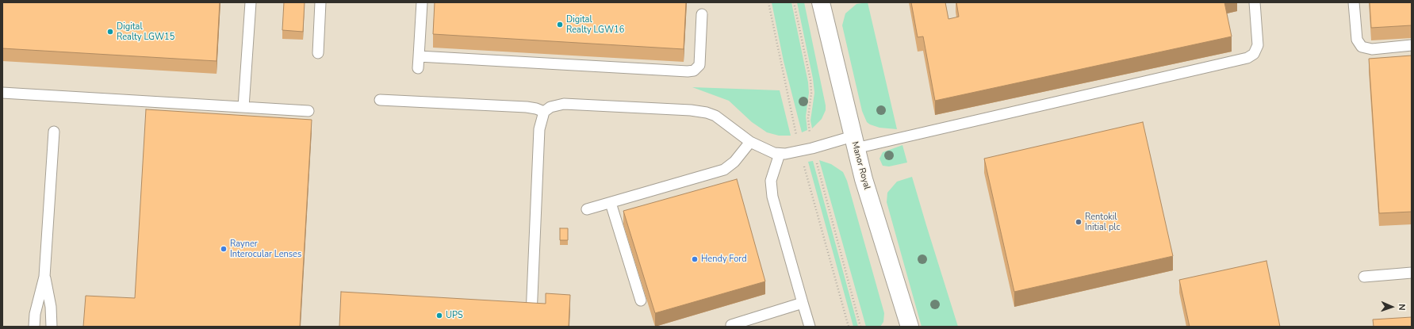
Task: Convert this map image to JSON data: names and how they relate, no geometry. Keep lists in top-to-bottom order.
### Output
{
  "streets": {
    "street": ["Manor Royal"]
  },
  "places": [
    "Digital Realty LGW16",
    "Digital Realty LGW15",
    "Rentokil Initial plc",
    "Rayner Interocular Lenses",
    "Hendy Ford",
    "UPS"
  ],
  "north": "right"
}
